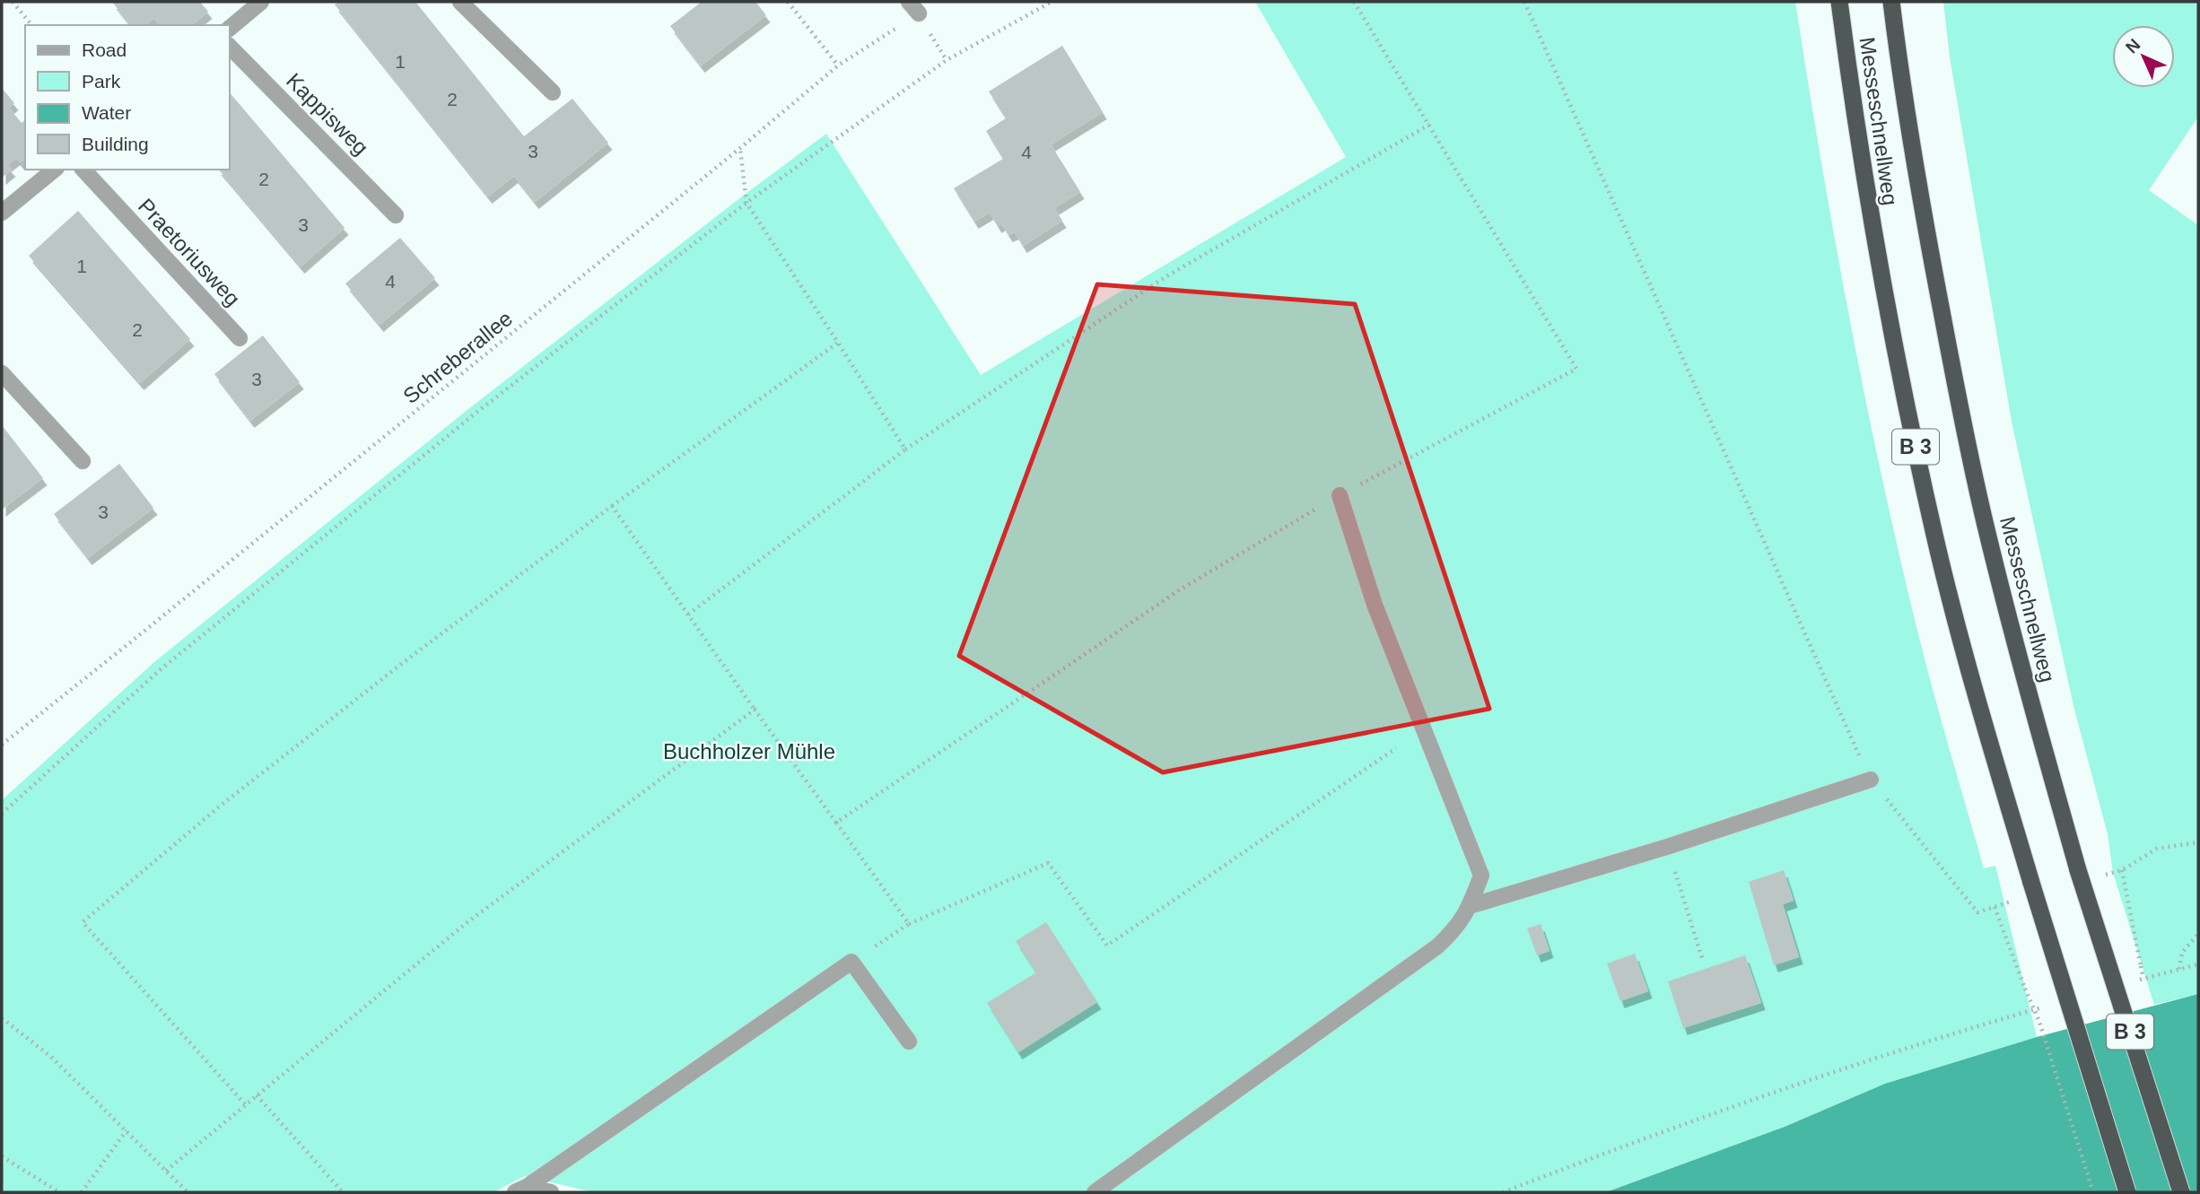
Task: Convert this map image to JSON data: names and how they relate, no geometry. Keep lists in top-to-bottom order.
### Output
{
  "streets": {
    "highway": ["Messeschnellweg", "B 3"],
    "street": ["Kappisweg", "Praetoriusweg"],
    "path": ["Schreberallee"]
  },
  "parks": ["Buchholzer Mühle"],
  "house_numbers": [
    "1",
    "2",
    "3",
    "4",
    "2",
    "3",
    "1",
    "4",
    "2",
    "3",
    "3"
  ],
  "legend": [
    "Road",
    "Park",
    "Water",
    "Building"
  ],
  "north": "top left"
}
